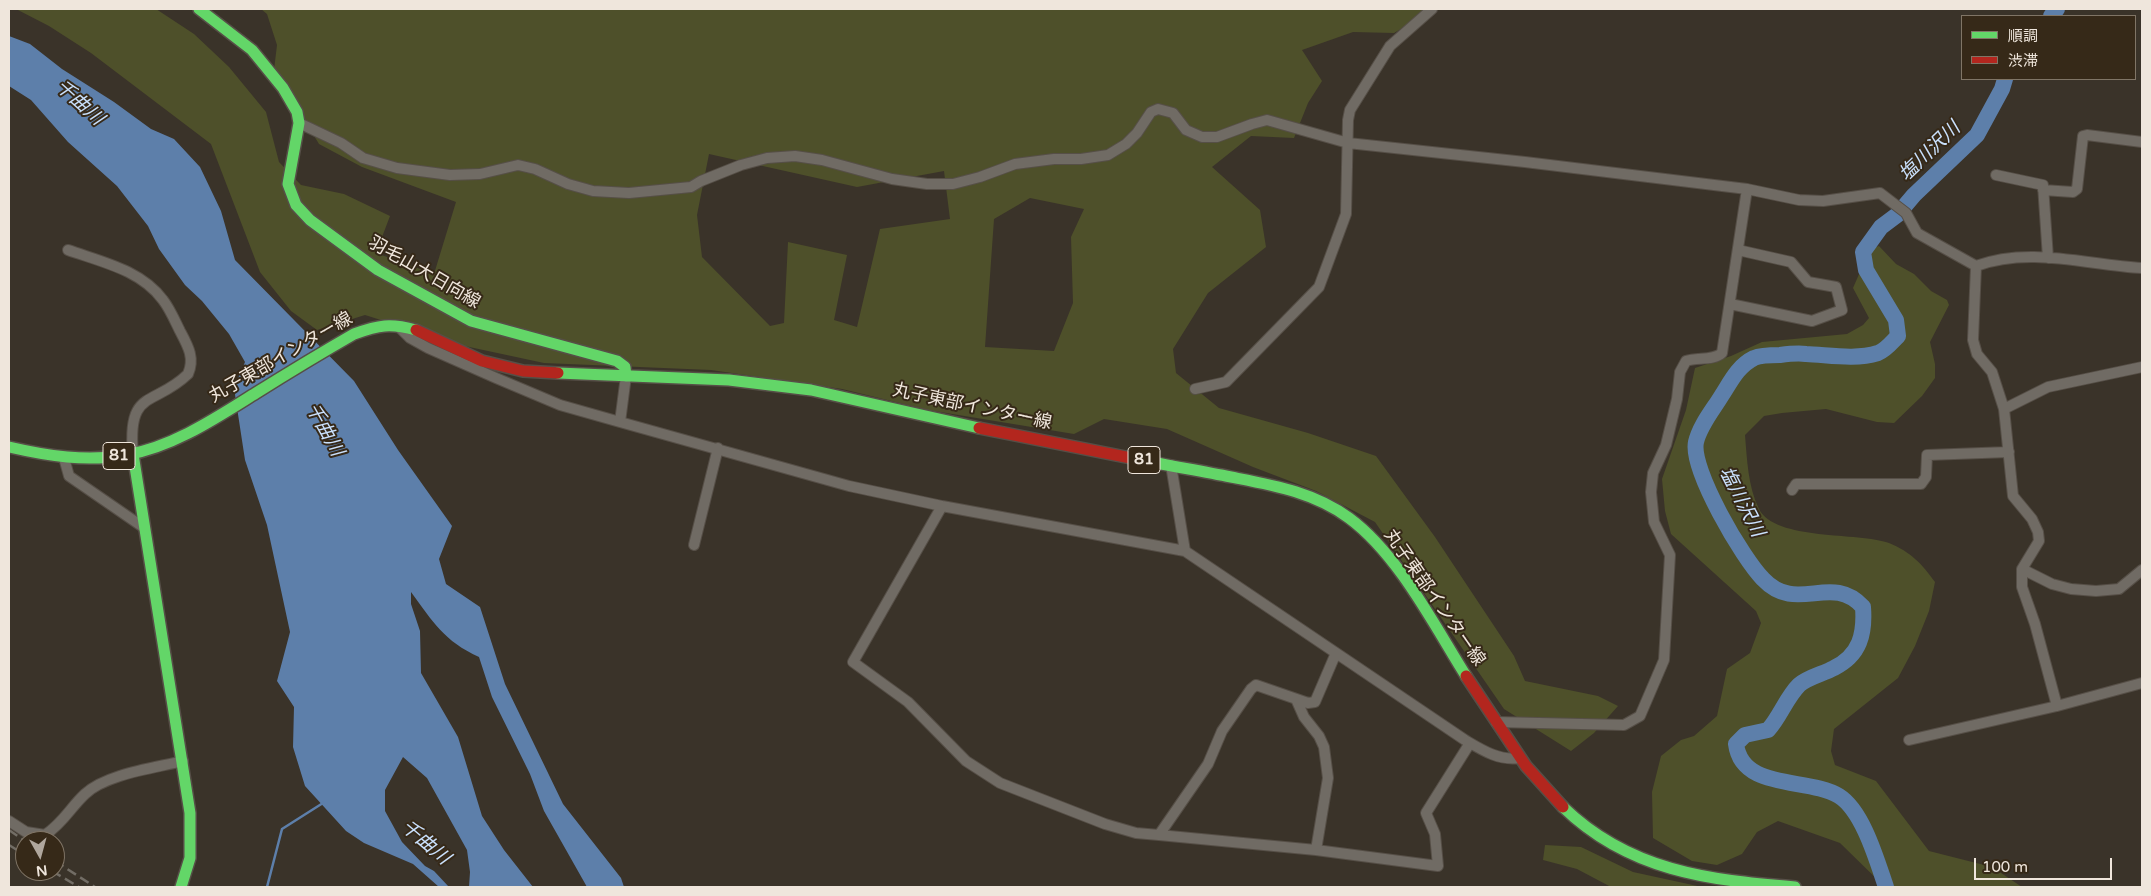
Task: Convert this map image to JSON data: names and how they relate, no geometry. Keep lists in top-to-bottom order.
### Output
{
  "streets": {
    "main road": ["羽毛山大日向線", "丸子東部インター線", "81"]
  },
  "crossings": [
    ["羽毛山大日向線", "丸子東部インター線"]
  ],
  "water": ["千曲川", "塩川沢川"],
  "legend": ["順調", "渋滞"],
  "scale_bar": "100 m",
  "north": "bottom"
}
